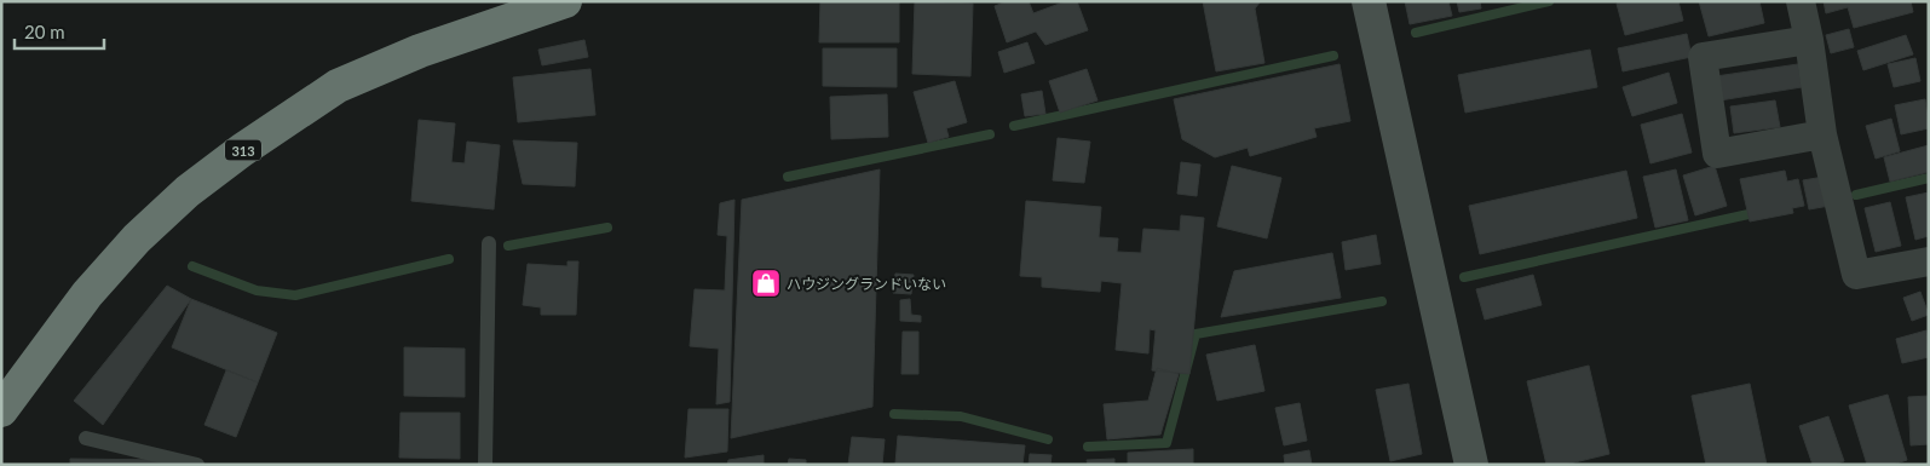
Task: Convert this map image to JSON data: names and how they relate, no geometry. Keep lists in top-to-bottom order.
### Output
{
  "streets": {
    "highway": ["313"]
  },
  "places": {
    "shop": ["ハウジングランドいない"]
  },
  "scale_bar": "20 m"
}
